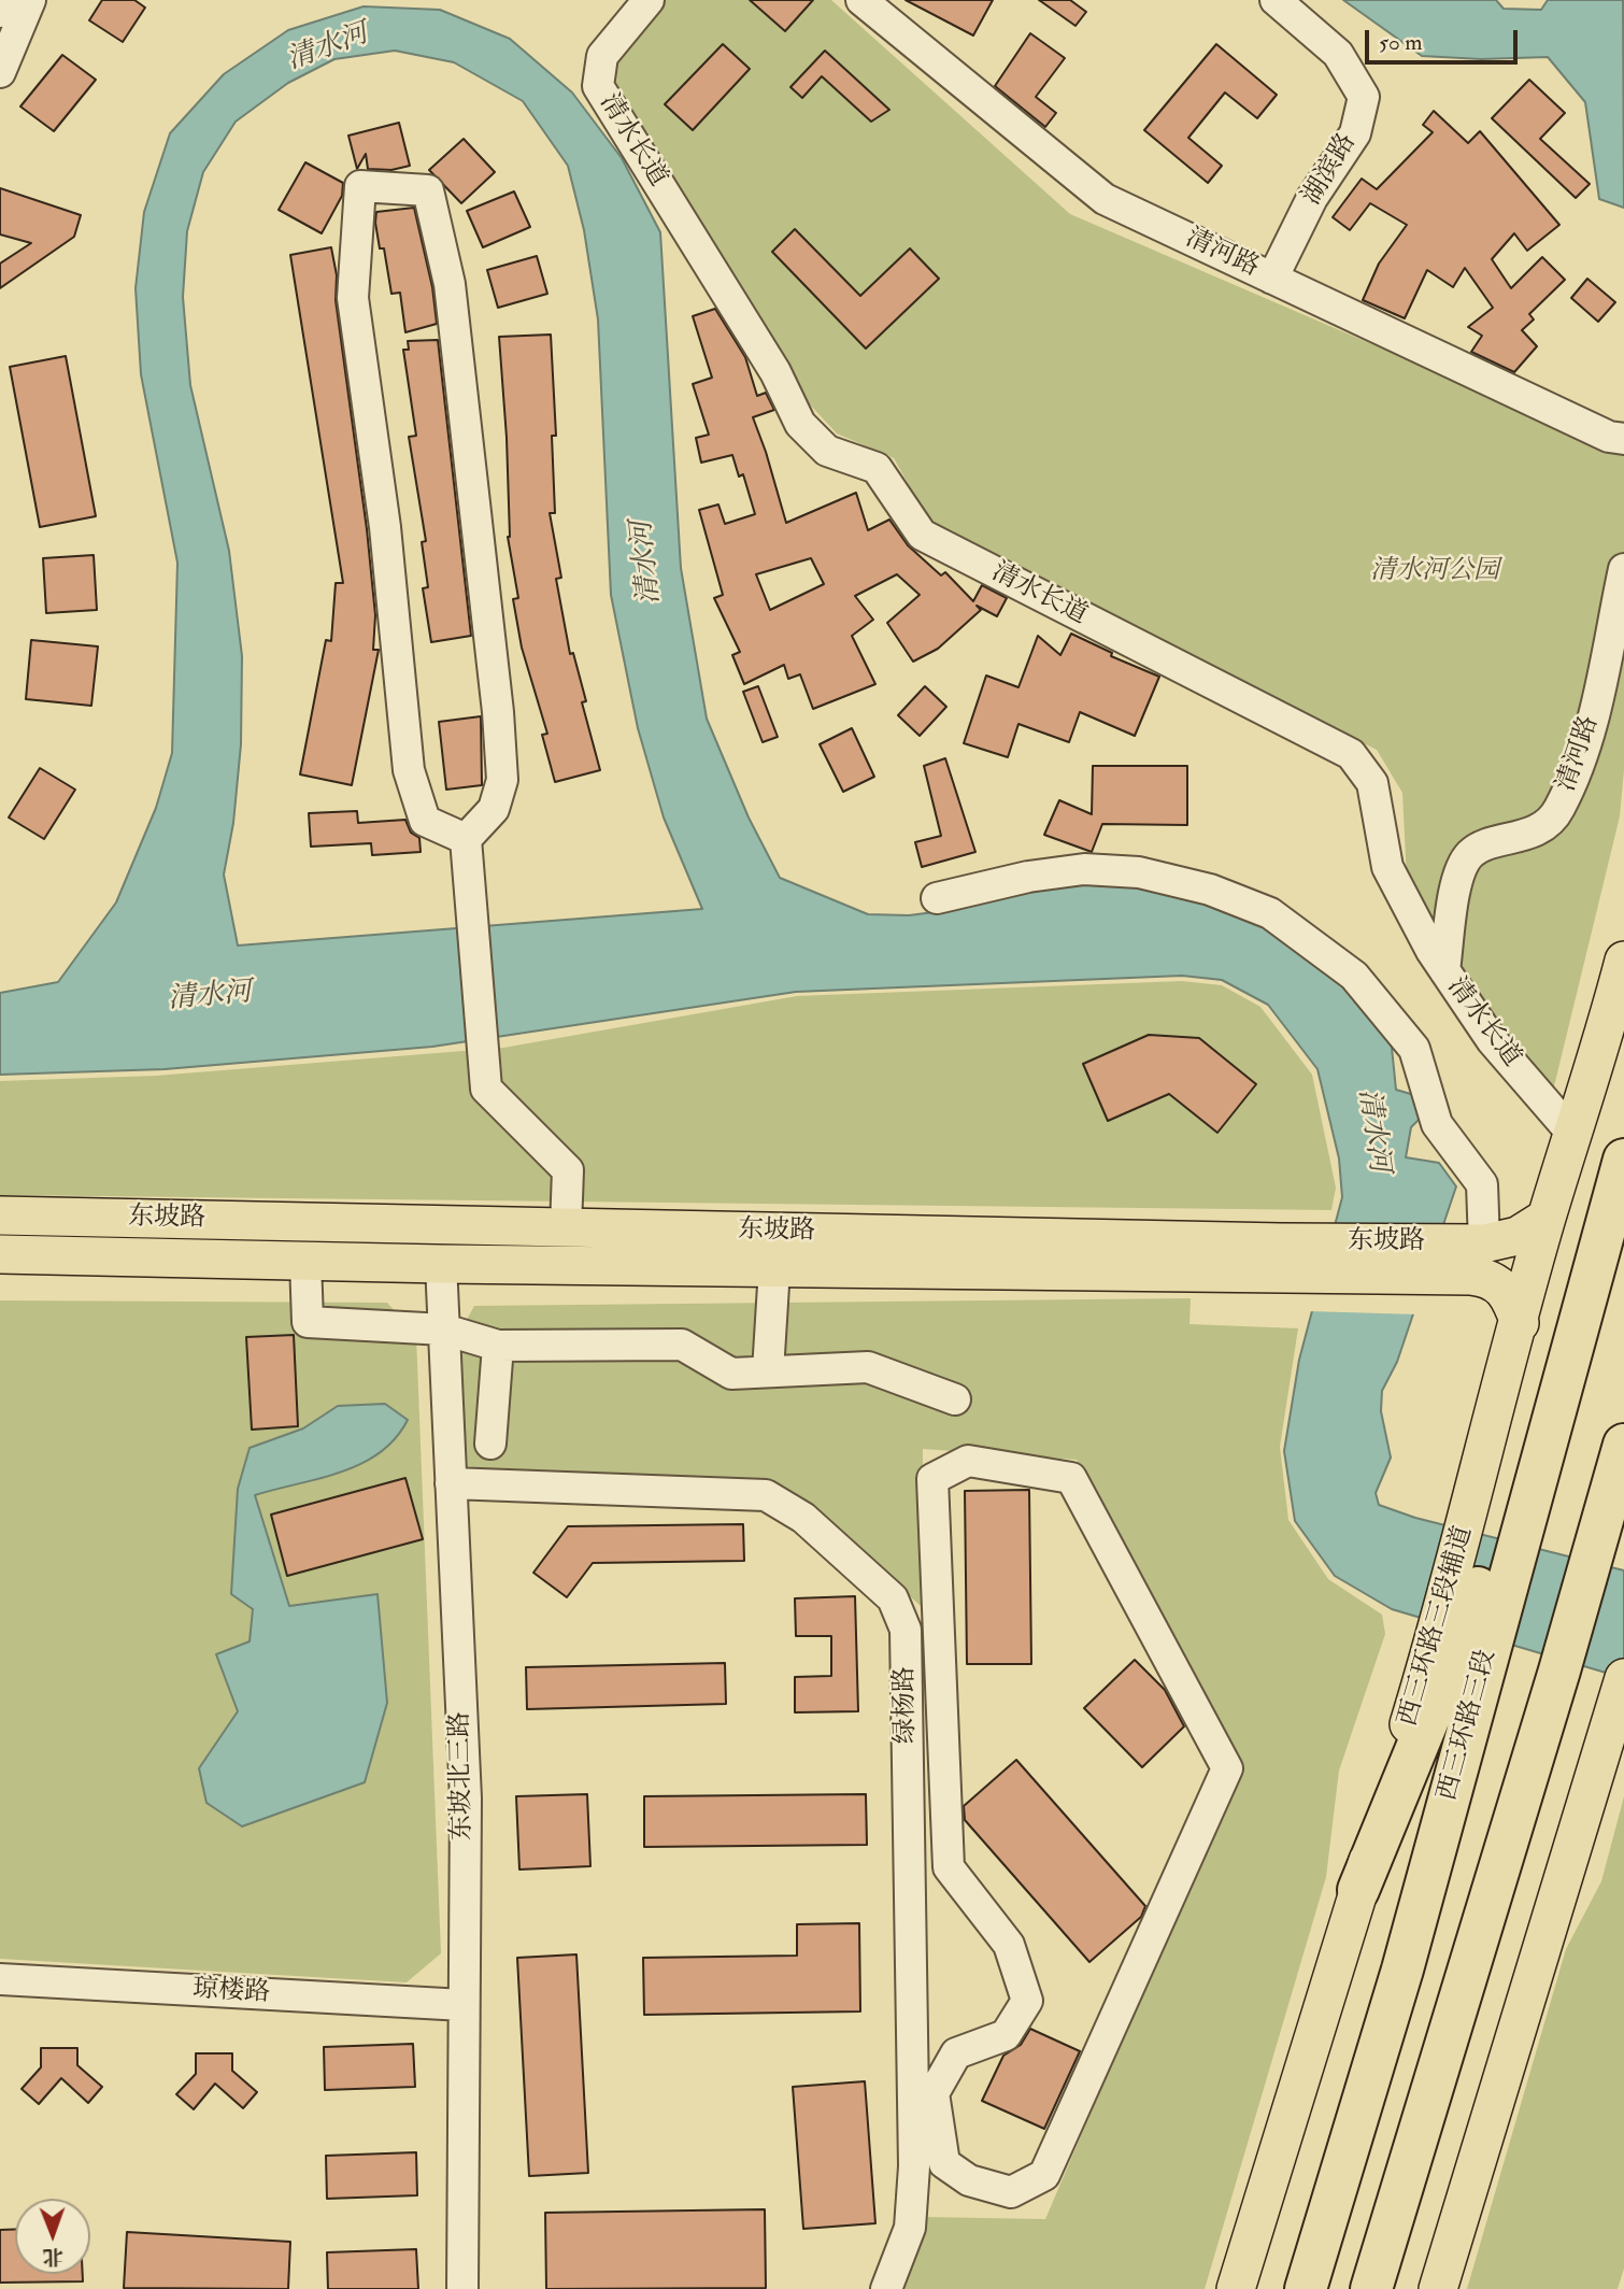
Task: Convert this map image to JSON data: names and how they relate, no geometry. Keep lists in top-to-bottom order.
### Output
{
  "streets": {
    "highway": ["西三环路三段"],
    "main road": ["东坡路", "西三环路三段辅道"],
    "street": [
      "清水长道",
      "湖滨路",
      "清河路",
      "绿杨路",
      "东坡北三路",
      "琼楼路"
    ]
  },
  "crossings": [
    ["清水长道", "清河路"],
    ["清水长道", "西三环路三段辅道"],
    ["湖滨路", "清河路"],
    ["东坡路", "西三环路三段辅道"],
    ["东坡路", "东坡北三路"],
    ["西三环路三段辅道", "西三环路三段"],
    ["绿杨路", "东坡北三路"],
    ["东坡北三路", "琼楼路"]
  ],
  "water": ["清水河"],
  "parks": ["清水河公园"],
  "scale_bar": "50 m",
  "north": "bottom"
}
